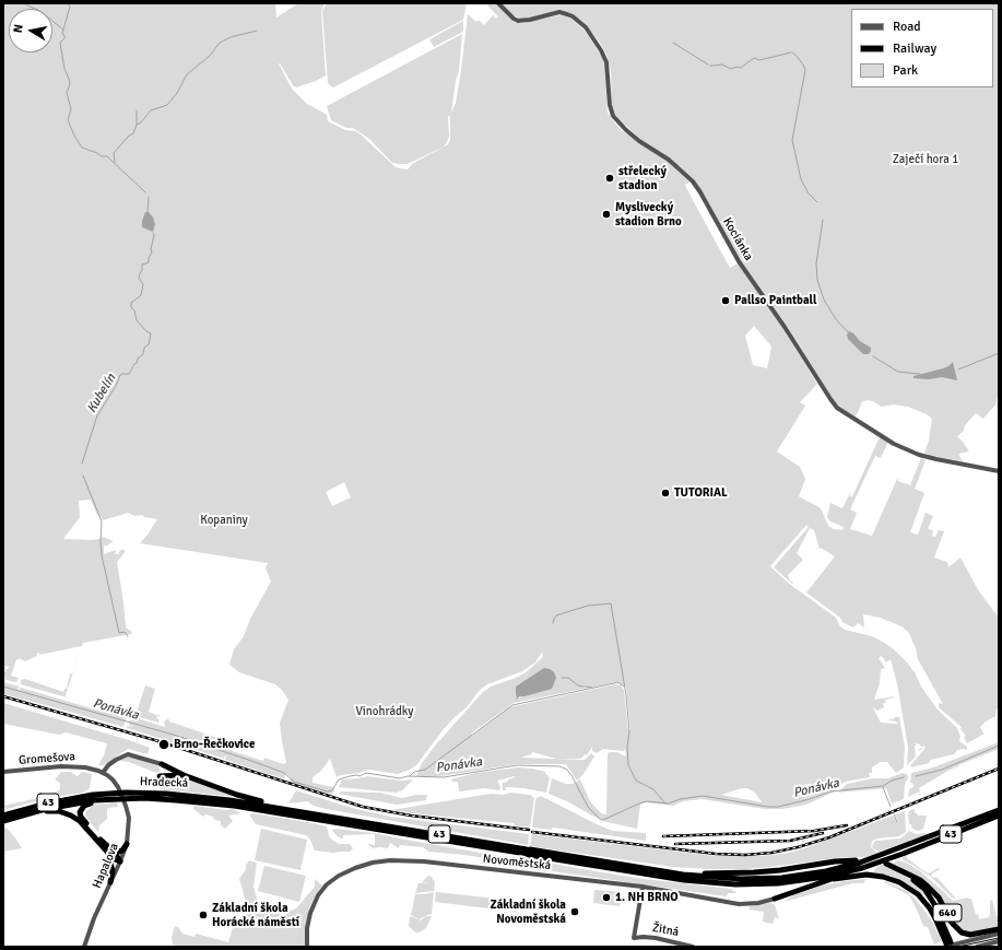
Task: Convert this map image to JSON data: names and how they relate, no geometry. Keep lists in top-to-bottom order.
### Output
{
  "streets": {
    "highway": ["Hradecká", "43", "640"],
    "street": [
      "Kociánka",
      "Gromešova",
      "Novoměstská",
      "Hapalova",
      "Žitná"
    ]
  },
  "crossings": [
    ["Gromešova", "Hapalova"],
    ["Hradecká", "43"],
    ["43", "640"],
    ["Novoměstská", "Žitná"]
  ],
  "water": ["Kubelín", "Ponávka"],
  "parks": ["Zaječí hora 1", "Kopaniny", "Vinohrádky"],
  "places": [
    "střelecký stadion",
    "Myslivecký stadion Brno",
    "Pallso Paintball",
    "TUTORIAL",
    "Brno-Řečkovice",
    "1. NH BRNO",
    "Základní škola Novoměstská",
    "Základní škola Horácké náměstí"
  ],
  "legend": ["Road", "Railway", "Park"],
  "north": "left"
}
